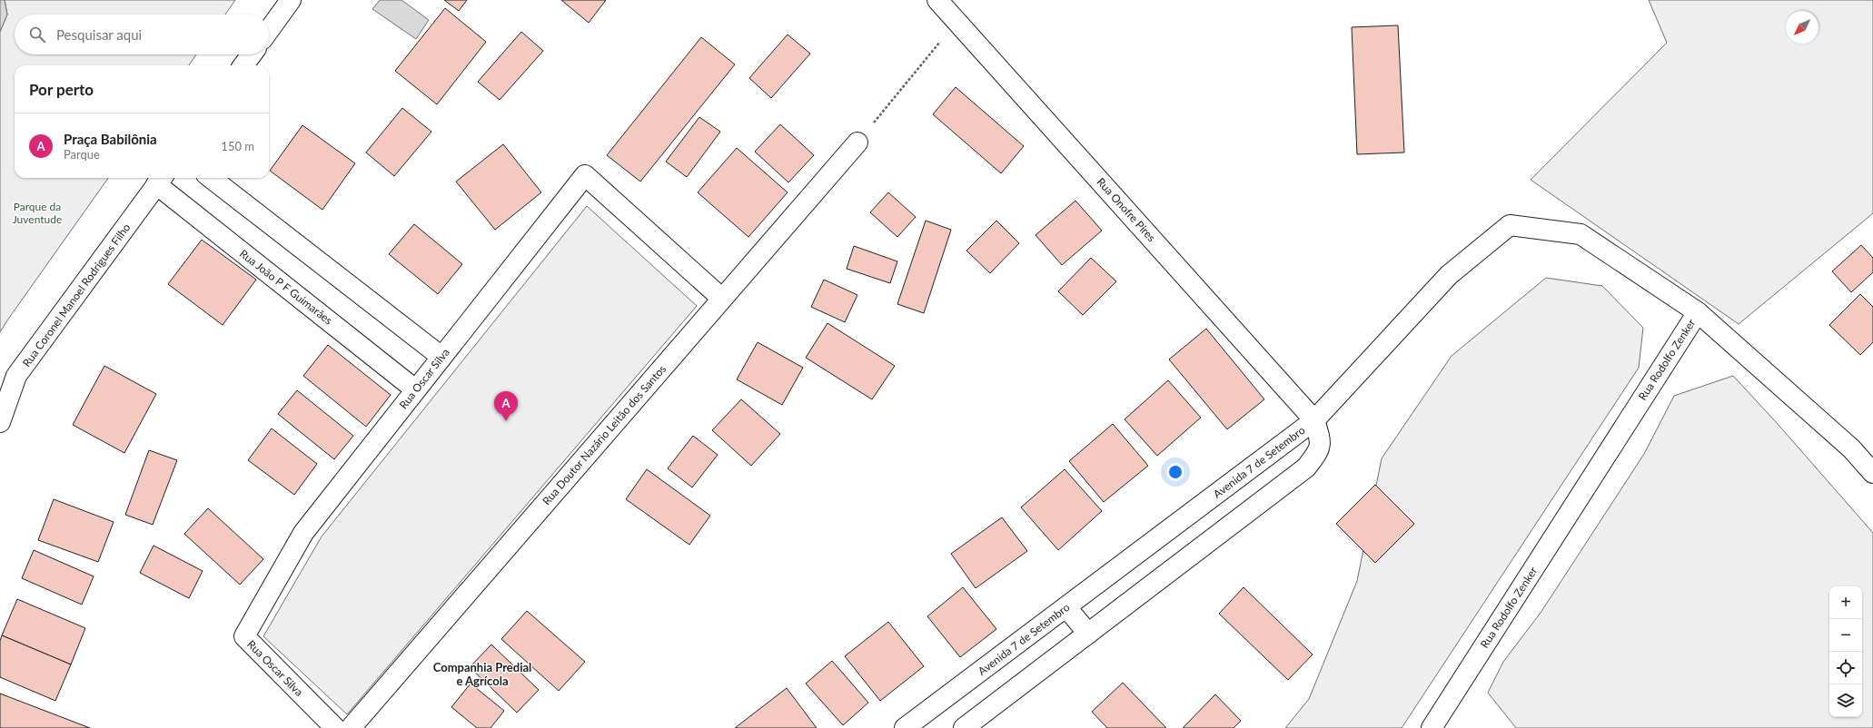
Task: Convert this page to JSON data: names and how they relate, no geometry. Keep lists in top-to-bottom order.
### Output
{
  "streets": {
    "street": [
      "Rua Onofre Pires",
      "Rua João P F Guimarães",
      "Rua Coronel Manoel Rodrigues Filho",
      "Rua Rodolfo Zenker",
      "Rua Oscar Silva",
      "Rua Doutor Nazário Leitão dos Santos",
      "Avenida 7 de Setembro"
    ]
  },
  "crossings": [
    ["Rua Onofre Pires", "Rua Rodolfo Zenker"],
    ["Rua Onofre Pires", "Avenida 7 de Setembro"],
    ["Rua João P F Guimarães", "Rua Coronel Manoel Rodrigues Filho"],
    ["Rua João P F Guimarães", "Rua Oscar Silva"],
    ["Rua Rodolfo Zenker", "Avenida 7 de Setembro"],
    ["Rua Oscar Silva", "Rua Doutor Nazário Leitão dos Santos"]
  ],
  "districts": ["Companhia Predial e Agrícola"],
  "parks": ["Parque da Juventude"],
  "north": "bottom left",
  "page": {
    "search": "Pesquisar aqui",
    "heading": "Por perto",
    "list": [
      {
        "mark": "A",
        "name": "Praça Babilônia",
        "note": "Parque",
        "value": "150 m"
      }
    ],
    "pins": "A",
    "map_buttons": ["+", "−"]
  }
}
